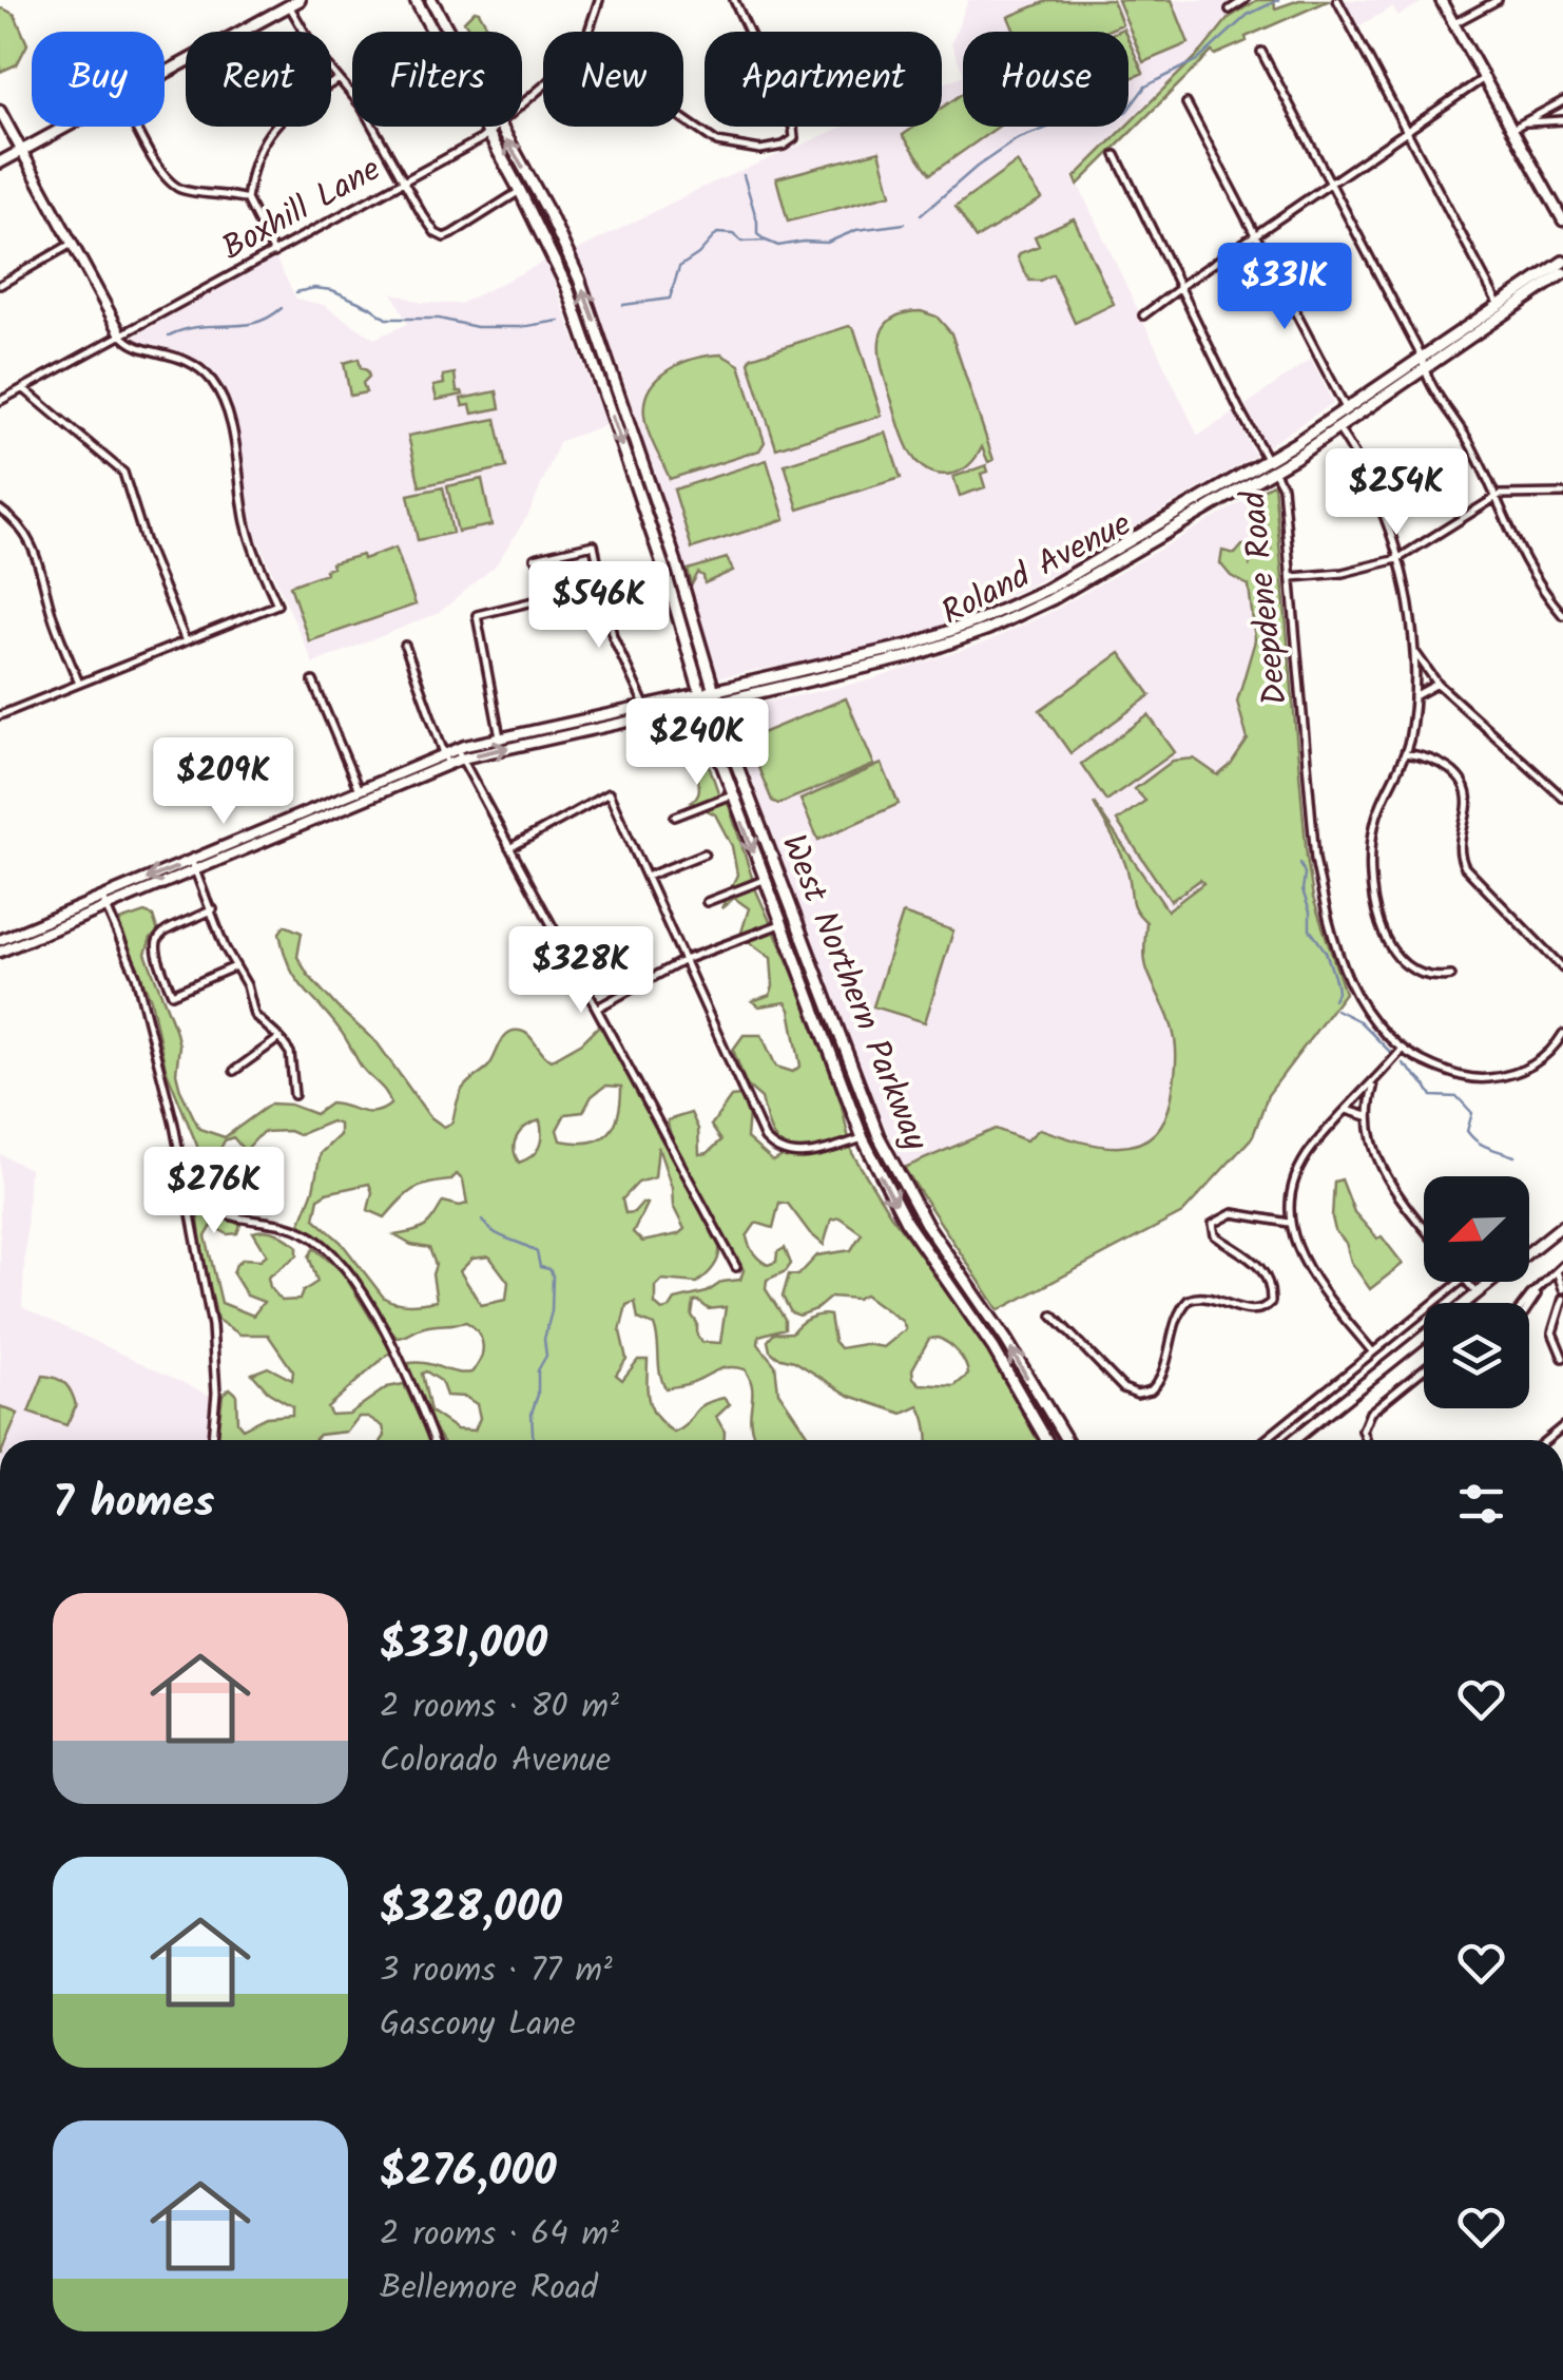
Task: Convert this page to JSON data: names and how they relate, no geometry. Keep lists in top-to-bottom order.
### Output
{
  "streets": {
    "main road": ["Roland Avenue", "West Northern Parkway"],
    "street": ["Boxhill Lane", "Deepdene Road"]
  },
  "crossings": [
    ["Boxhill Lane", "West Northern Parkway"],
    ["Roland Avenue", "Deepdene Road"],
    ["Roland Avenue", "West Northern Parkway"]
  ],
  "north": "bottom left",
  "page": {
    "chip": [
      "Buy",
      "Rent",
      "Filters",
      "New",
      "Apartment",
      "House"
    ],
    "price": [
      "$331K",
      "$254K",
      "$546K",
      "$240K",
      "$209K",
      "$328K",
      "$276K"
    ],
    "heading": "7 homes",
    "list": [
      {
        "name": "$331,000",
        "note": "2 rooms · 80 m² · Colorado Avenue"
      },
      {
        "name": "$328,000",
        "note": "3 rooms · 77 m² · Gascony Lane"
      },
      {
        "name": "$276,000",
        "note": "2 rooms · 64 m² · Bellemore Road"
      }
    ]
  }
}
